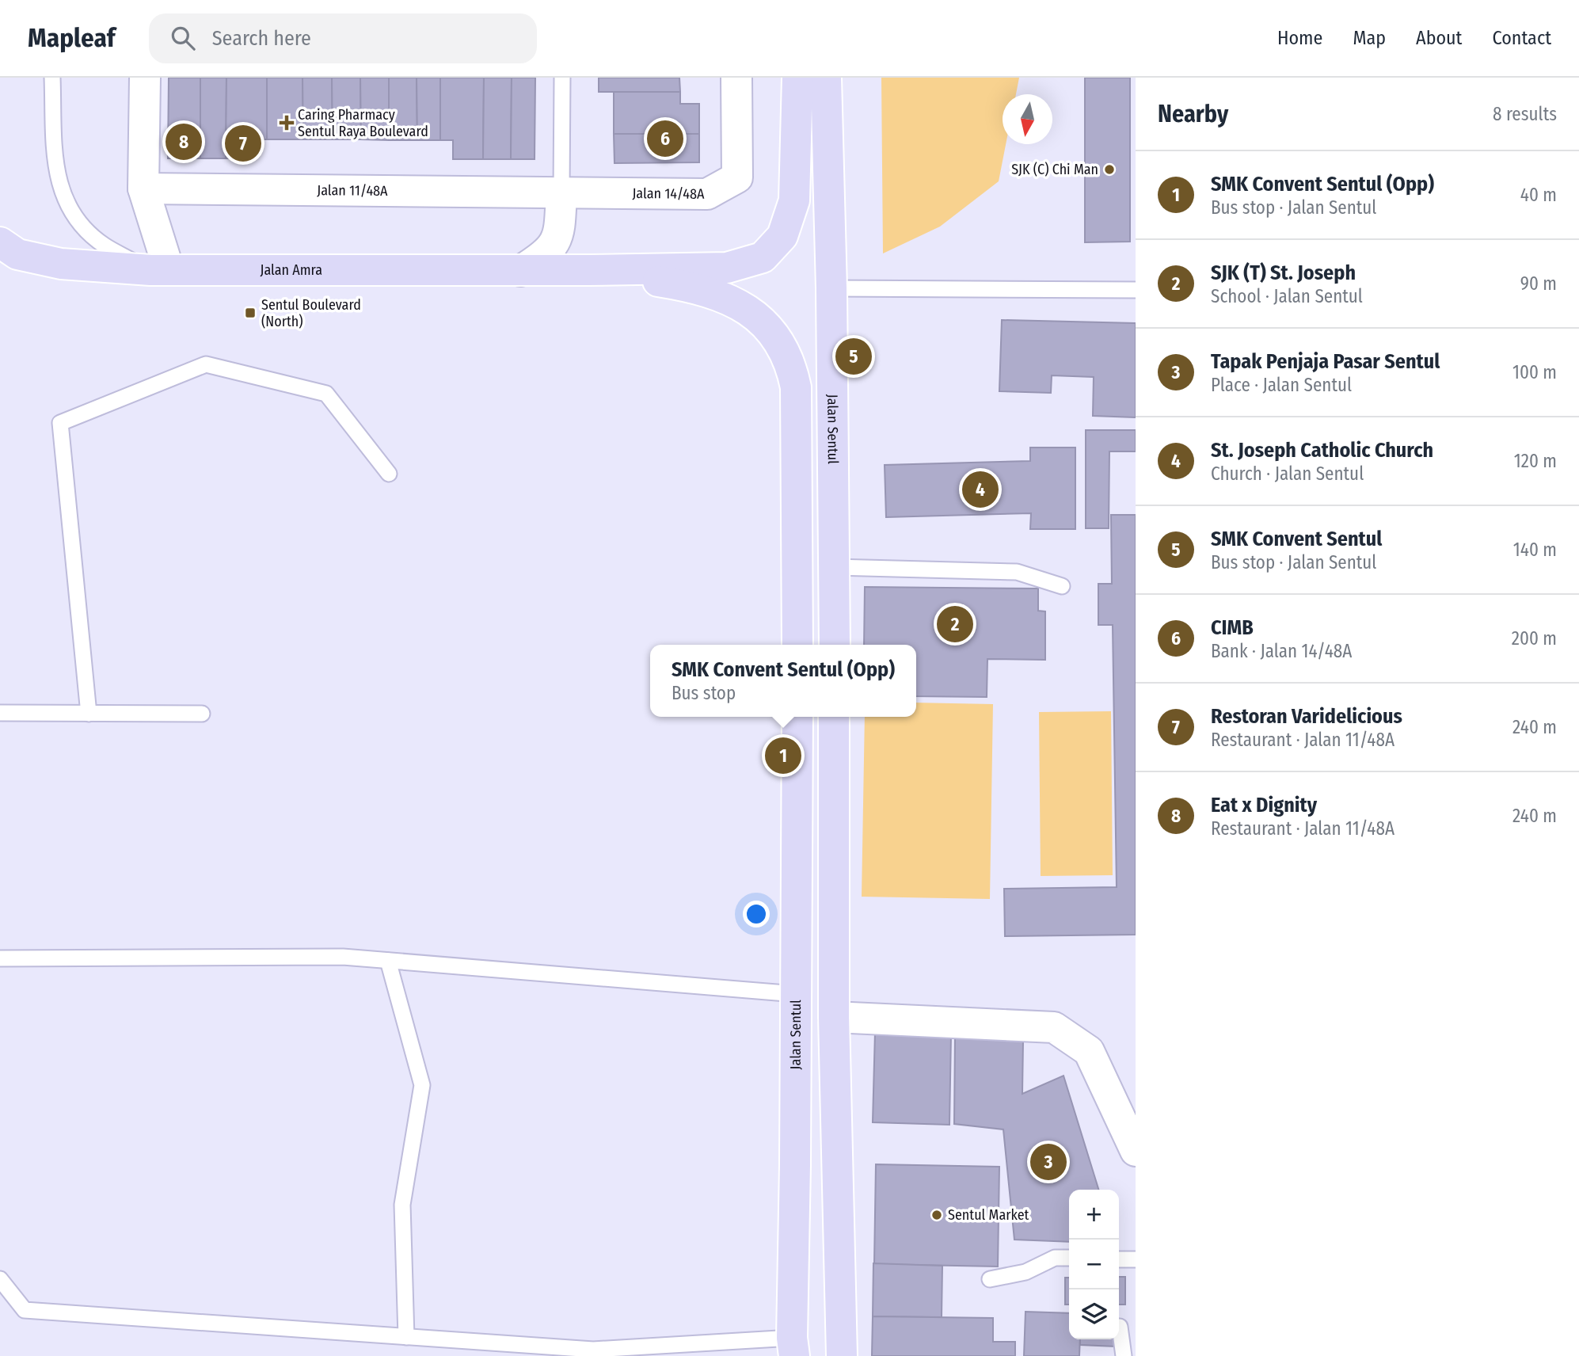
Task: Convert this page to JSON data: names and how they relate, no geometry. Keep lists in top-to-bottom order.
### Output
{
  "streets": {
    "main road": ["Jalan Amra", "Jalan Sentul"],
    "street": ["Jalan 11/48A", "Jalan 14/48A"]
  },
  "crossings": [
    ["Jalan 11/48A", "Jalan 14/48A"]
  ],
  "places": {
    "health": ["Caring Pharmacy Sentul Raya Boulevard"],
    "other": ["SJK (C) Chi Man", "Sentul Market"],
    "transit": ["Sentul Boulevard (North)"]
  },
  "north": "bottom",
  "page": {
    "header": "Mapleaf",
    "search": "Search here",
    "nav": [
      "Home",
      "Map",
      "About",
      "Contact"
    ],
    "heading": ["Nearby", "8 results"],
    "pins": [
      "6",
      "8",
      "7",
      "5",
      "4",
      "2",
      "1",
      "3"
    ],
    "list": [
      {
        "mark": "1",
        "name": "SMK Convent Sentul (Opp)",
        "note": "Bus stop · Jalan Sentul",
        "value": "40 m"
      },
      {
        "mark": "2",
        "name": "SJK (T) St. Joseph",
        "note": "School · Jalan Sentul",
        "value": "90 m"
      },
      {
        "mark": "3",
        "name": "Tapak Penjaja Pasar Sentul",
        "note": "Place · Jalan Sentul",
        "value": "100 m"
      },
      {
        "mark": "4",
        "name": "St. Joseph Catholic Church",
        "note": "Church · Jalan Sentul",
        "value": "120 m"
      },
      {
        "mark": "5",
        "name": "SMK Convent Sentul",
        "note": "Bus stop · Jalan Sentul",
        "value": "140 m"
      },
      {
        "mark": "6",
        "name": "CIMB",
        "note": "Bank · Jalan 14/48A",
        "value": "200 m"
      },
      {
        "mark": "7",
        "name": "Restoran Varidelicious",
        "note": "Restaurant · Jalan 11/48A",
        "value": "240 m"
      },
      {
        "mark": "8",
        "name": "Eat x Dignity",
        "note": "Restaurant · Jalan 11/48A",
        "value": "240 m"
      }
    ],
    "popup": ["SMK Convent Sentul (Opp)", "Bus stop"],
    "map_buttons": ["+", "−"]
  }
}
